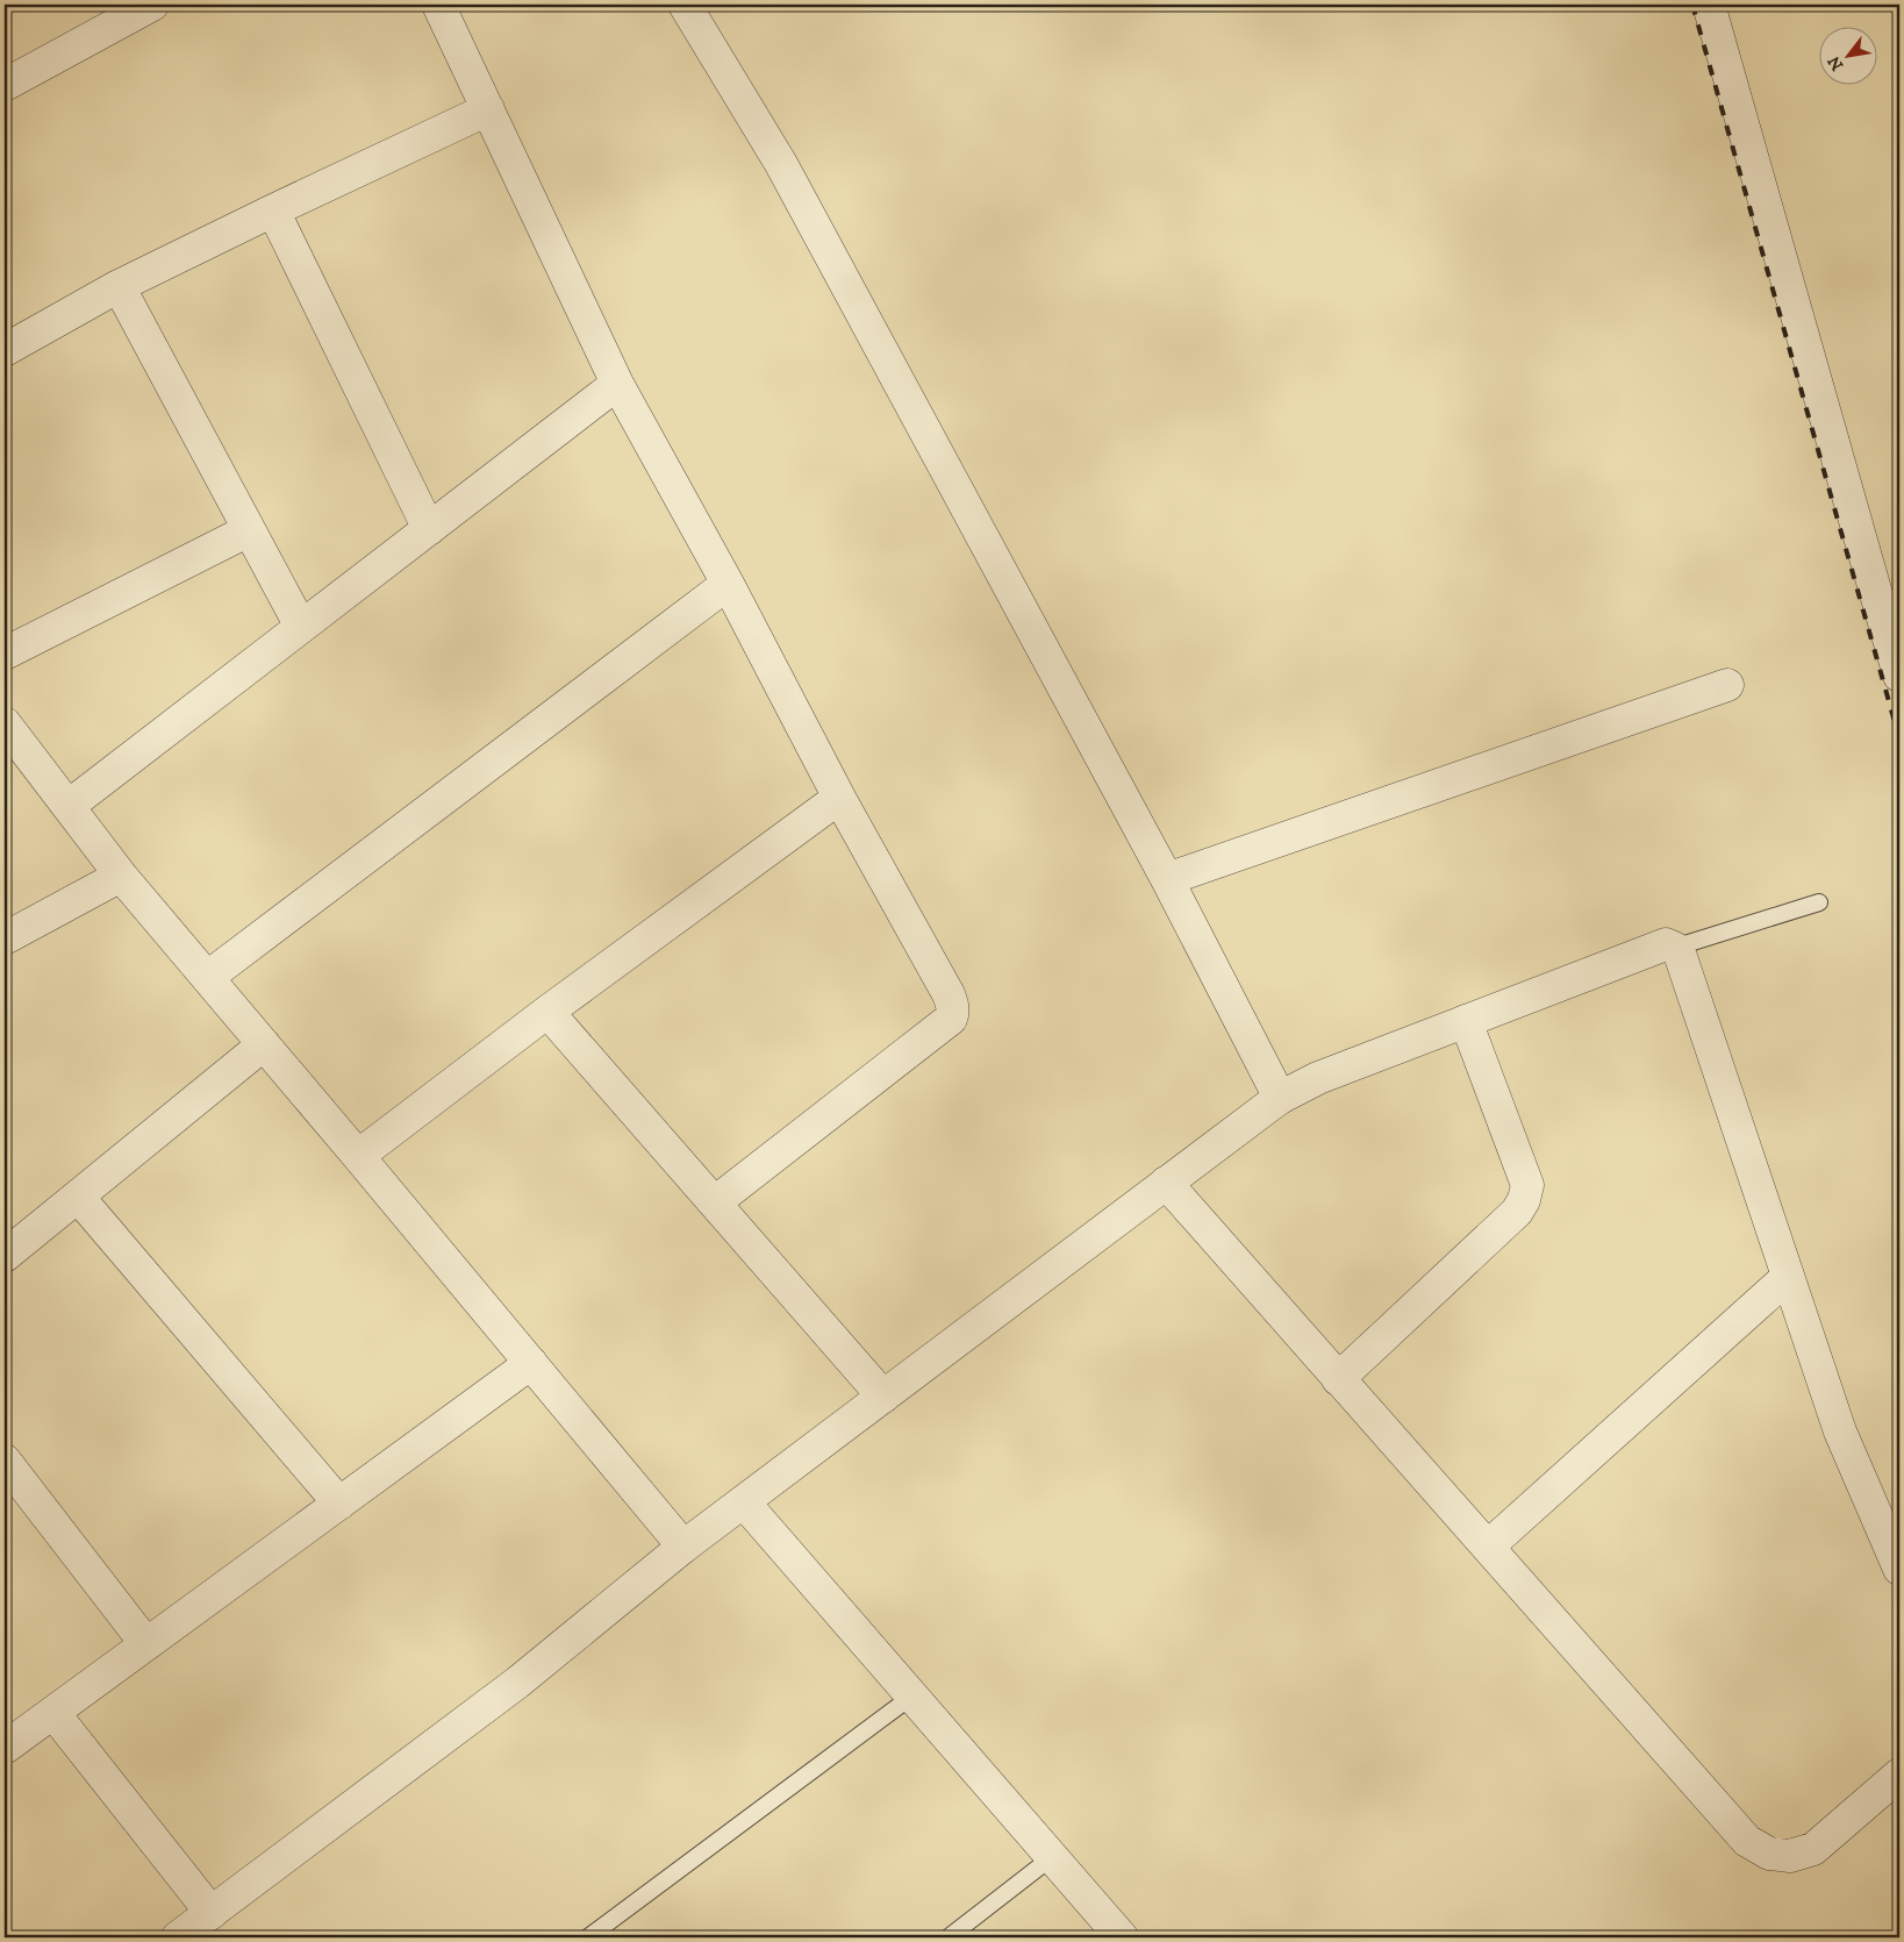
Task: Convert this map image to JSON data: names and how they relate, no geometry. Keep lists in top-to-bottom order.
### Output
{
  "north": "bottom left"
}
